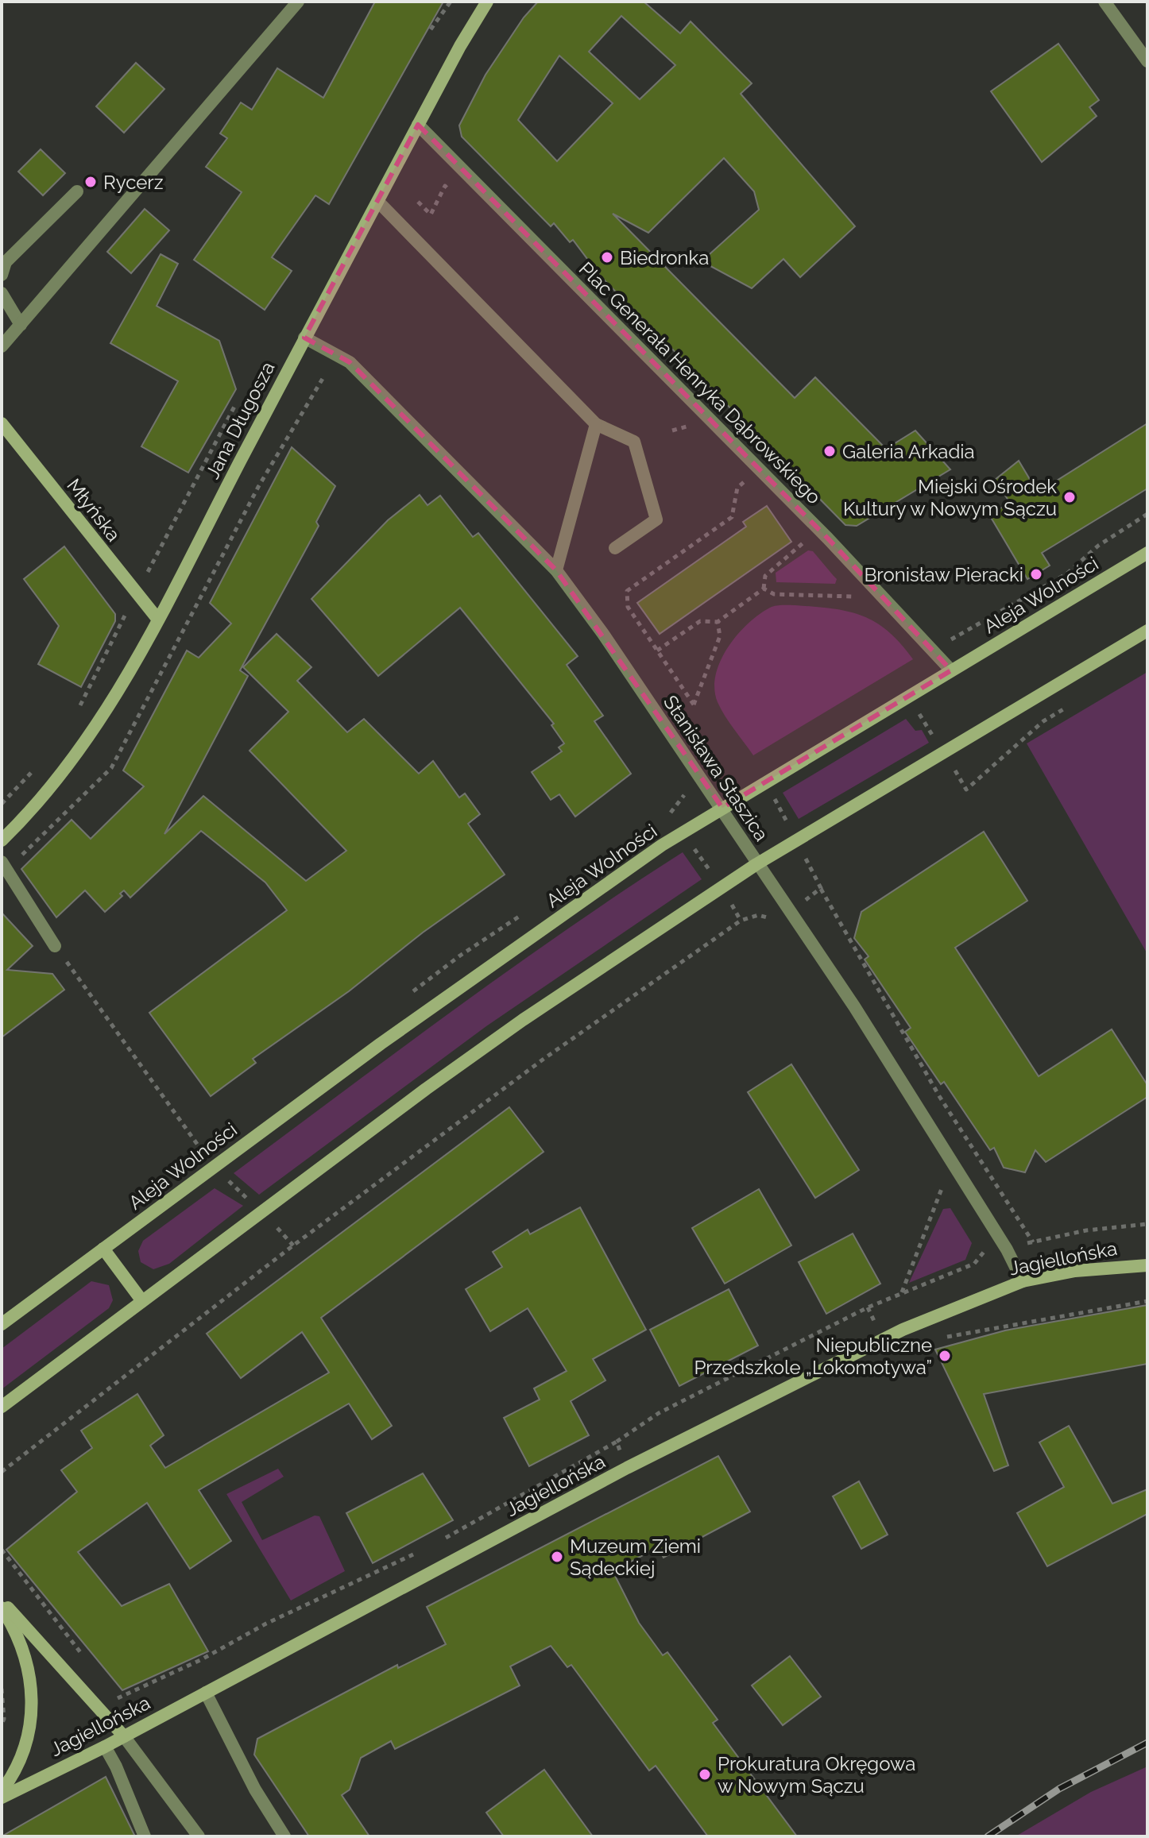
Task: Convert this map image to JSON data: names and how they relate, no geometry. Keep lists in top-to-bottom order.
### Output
{
  "streets": {
    "street": [
      "Plac Generała Henryka Dąbrowskiego",
      "Jana Długosza",
      "Młyńska",
      "Aleja Wolności",
      "Stanisława Staszica",
      "Jagiellońska"
    ]
  },
  "crossings": [
    ["Plac Generała Henryka Dąbrowskiego", "Jana Długosza"],
    ["Plac Generała Henryka Dąbrowskiego", "Aleja Wolności"],
    ["Jana Długosza", "Młyńska"],
    ["Jana Długosza", "Stanisława Staszica"],
    ["Aleja Wolności", "Stanisława Staszica"],
    ["Stanisława Staszica", "Jagiellońska"]
  ],
  "places": [
    "Rycerz",
    "Biedronka",
    "Galeria Arkadia",
    "Miejski Ośrodek Kultury w Nowym Sączu",
    "Bronisław Pieracki",
    "Niepubliczne Przedszkole „Lokomotywa”",
    "Muzeum Ziemi Sądeckiej",
    "Prokuratura Okręgowa w Nowym Sączu"
  ]
}
